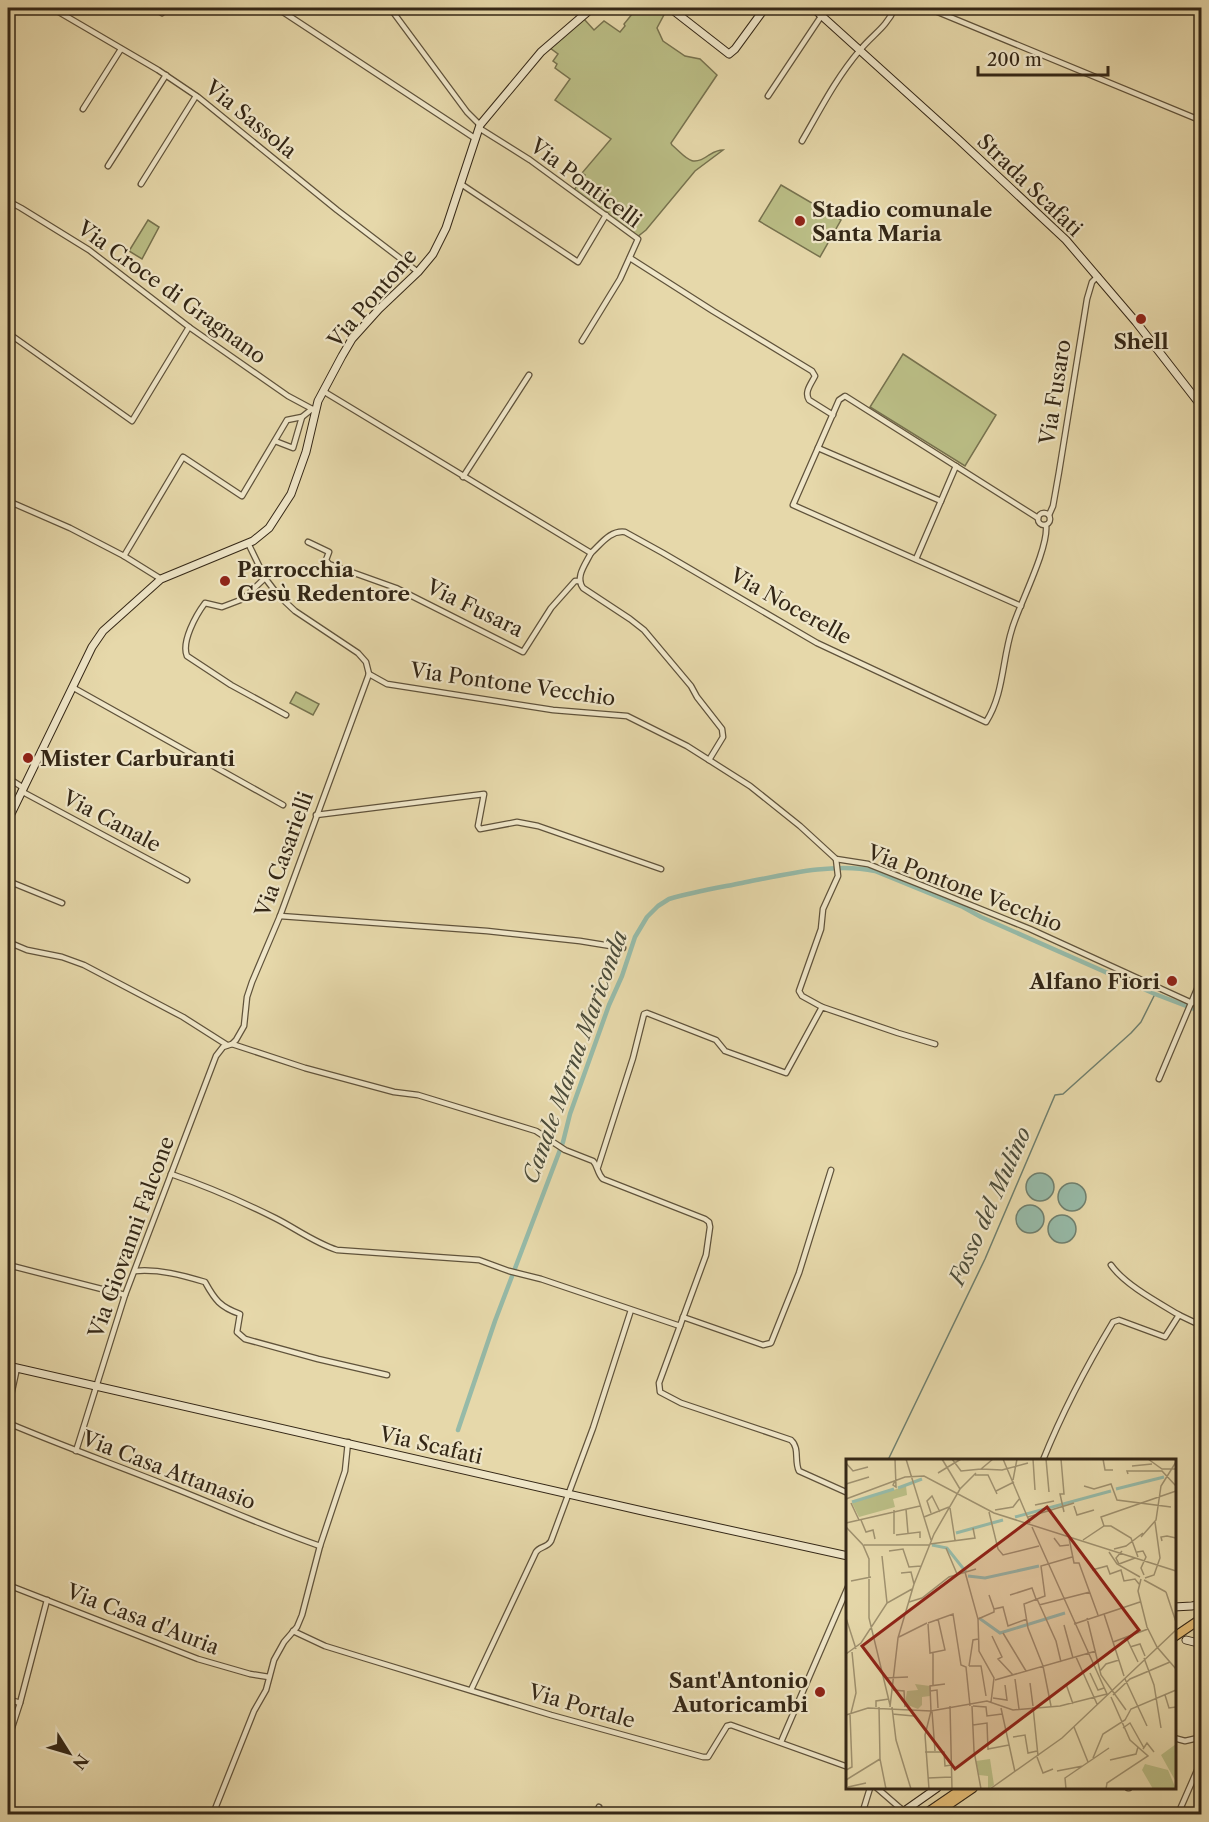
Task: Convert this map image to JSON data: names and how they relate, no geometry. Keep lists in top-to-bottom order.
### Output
{
  "streets": {
    "street": [
      "Via Sassola",
      "Via Ponticelli",
      "Strada Scafati",
      "Via Croce di Gragnano",
      "Via Pontone",
      "Via Fusaro",
      "Via Nocerelle",
      "Via Fusara",
      "Via Pontone Vecchio",
      "Via Canale",
      "Via Casarielli",
      "Via Giovanni Falcone",
      "Via Scafati",
      "Via Casa Attanasio",
      "Via Casa d'Auria",
      "Via Portale"
    ]
  },
  "crossings": [
    ["Via Sassola", "Via Pontone"],
    ["Via Ponticelli", "Via Pontone"],
    ["Strada Scafati", "Via Fusaro"],
    ["Via Croce di Gragnano", "Via Pontone"],
    ["Via Pontone", "Via Canale"],
    ["Via Fusaro", "Via Nocerelle"],
    ["Via Nocerelle", "Via Fusara"],
    ["Via Pontone Vecchio", "Via Casarielli"],
    ["Via Casarielli", "Via Giovanni Falcone"],
    ["Via Giovanni Falcone", "Via Scafati"],
    ["Via Giovanni Falcone", "Via Casa Attanasio"]
  ],
  "water": ["Canale Marna Mariconda", "Fosso del Mulino"],
  "places": [
    "Stadio comunale Santa Maria",
    "Shell",
    "Parrocchia Gesù Redentore",
    "Mister Carburanti",
    "Alfano Fiori",
    "Sant'Antonio Autoricambi"
  ],
  "scale_bar": "200 m",
  "north": "bottom right"
}
